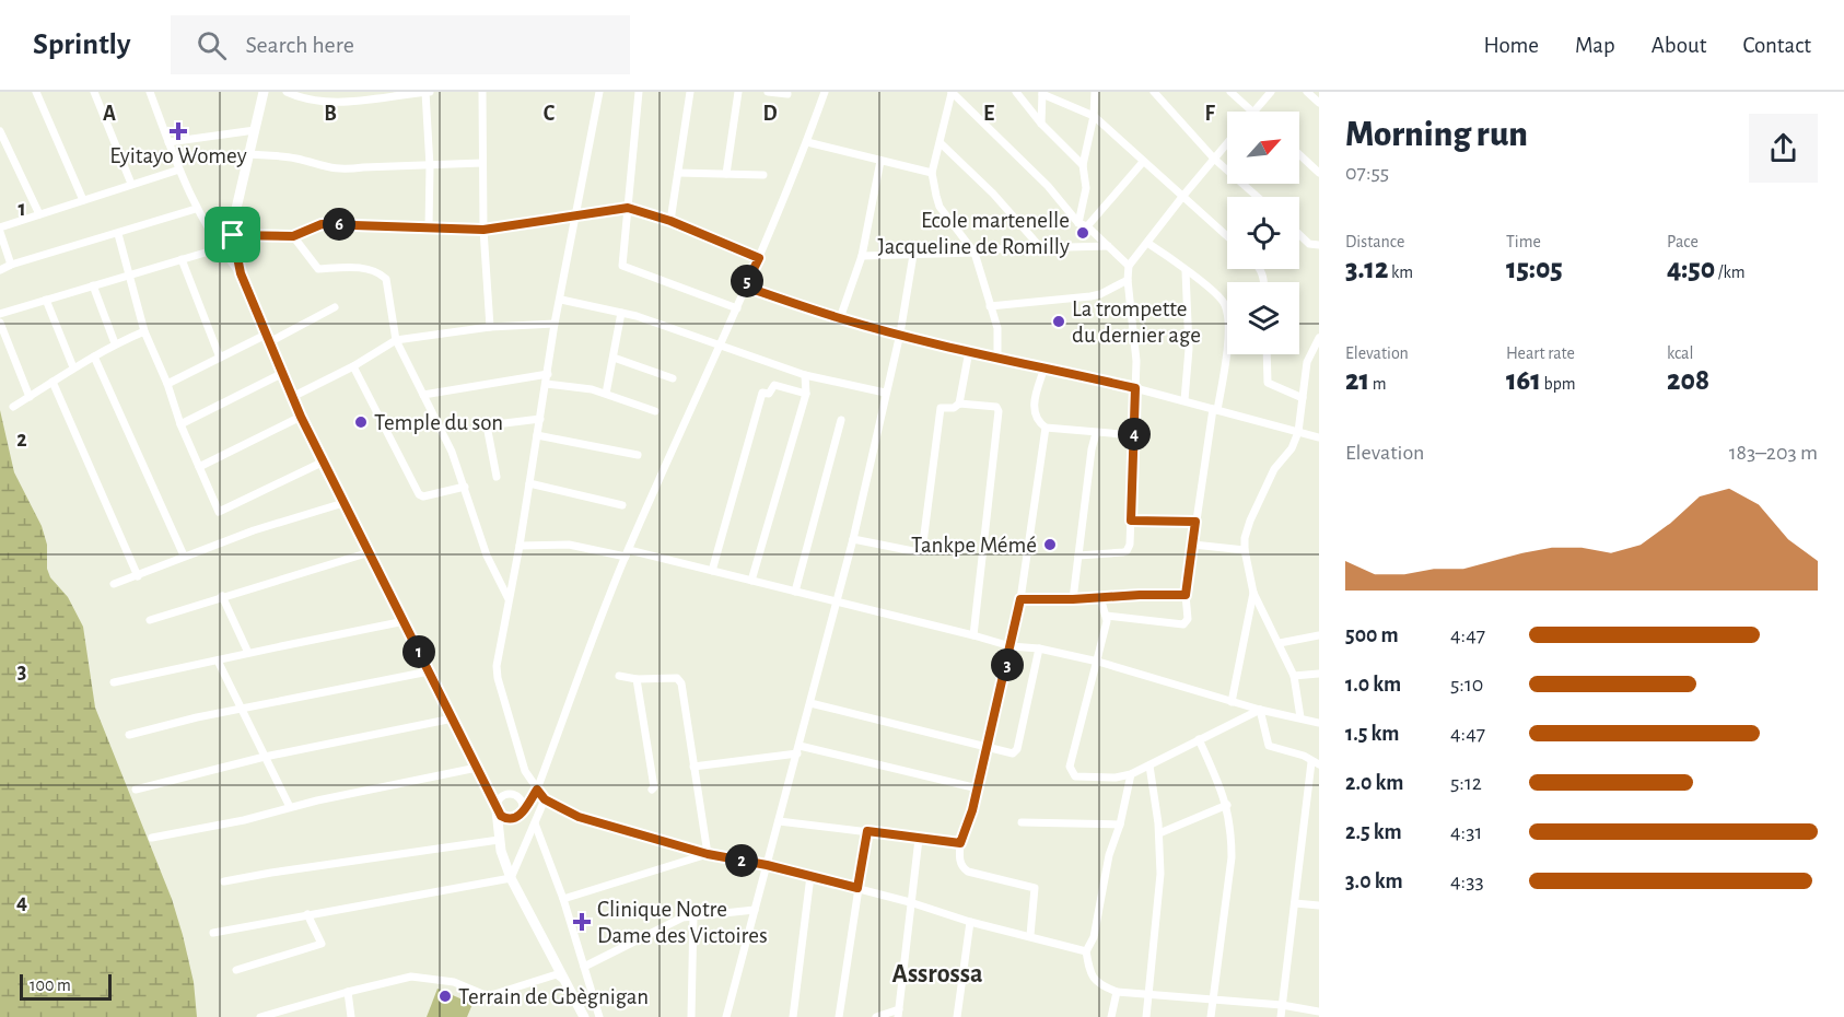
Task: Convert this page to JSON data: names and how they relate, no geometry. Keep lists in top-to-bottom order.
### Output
{
  "districts": ["Assrossa"],
  "places": {
    "health": ["Eyitayo Womey", "Clinique Notre Dame des Victoires"],
    "other": [
      "Ecole martenelle Jacqueline de Romilly",
      "La trompette du dernier age",
      "Temple du son",
      "Tankpe Mémé",
      "Terrain de Gbègnigan"
    ]
  },
  "scale_bar": "100 m",
  "north": "top right",
  "page": {
    "header": "Sprintly",
    "search": "Search here",
    "nav": [
      "Home",
      "Map",
      "About",
      "Contact"
    ],
    "heading": ["Morning run", "07:55"],
    "stats": [
      ["Distance", "3.12 km"],
      ["Time", "15:05"],
      ["Pace", "4:50 /km"],
      ["Elevation", "21 m"],
      ["Heart rate", "161 bpm"],
      ["kcal", "208"]
    ],
    "pins": [
      "6",
      "5",
      "4",
      "1",
      "3",
      "2"
    ],
    "chart": ["Elevation", "183–203 m"],
    "list": [
      {
        "name": "500 m",
        "note": "4:47"
      },
      {
        "name": "1.0 km",
        "note": "5:10"
      },
      {
        "name": "1.5 km",
        "note": "4:47"
      },
      {
        "name": "2.0 km",
        "note": "5:12"
      },
      {
        "name": "2.5 km",
        "note": "4:31"
      },
      {
        "name": "3.0 km",
        "note": "4:33"
      }
    ],
    "scale": "100 m"
  },
  "grid": {
    "columns": [
      "A",
      "B",
      "C",
      "D",
      "E",
      "F"
    ],
    "rows": [
      "1",
      "2",
      "3",
      "4"
    ]
  }
}
